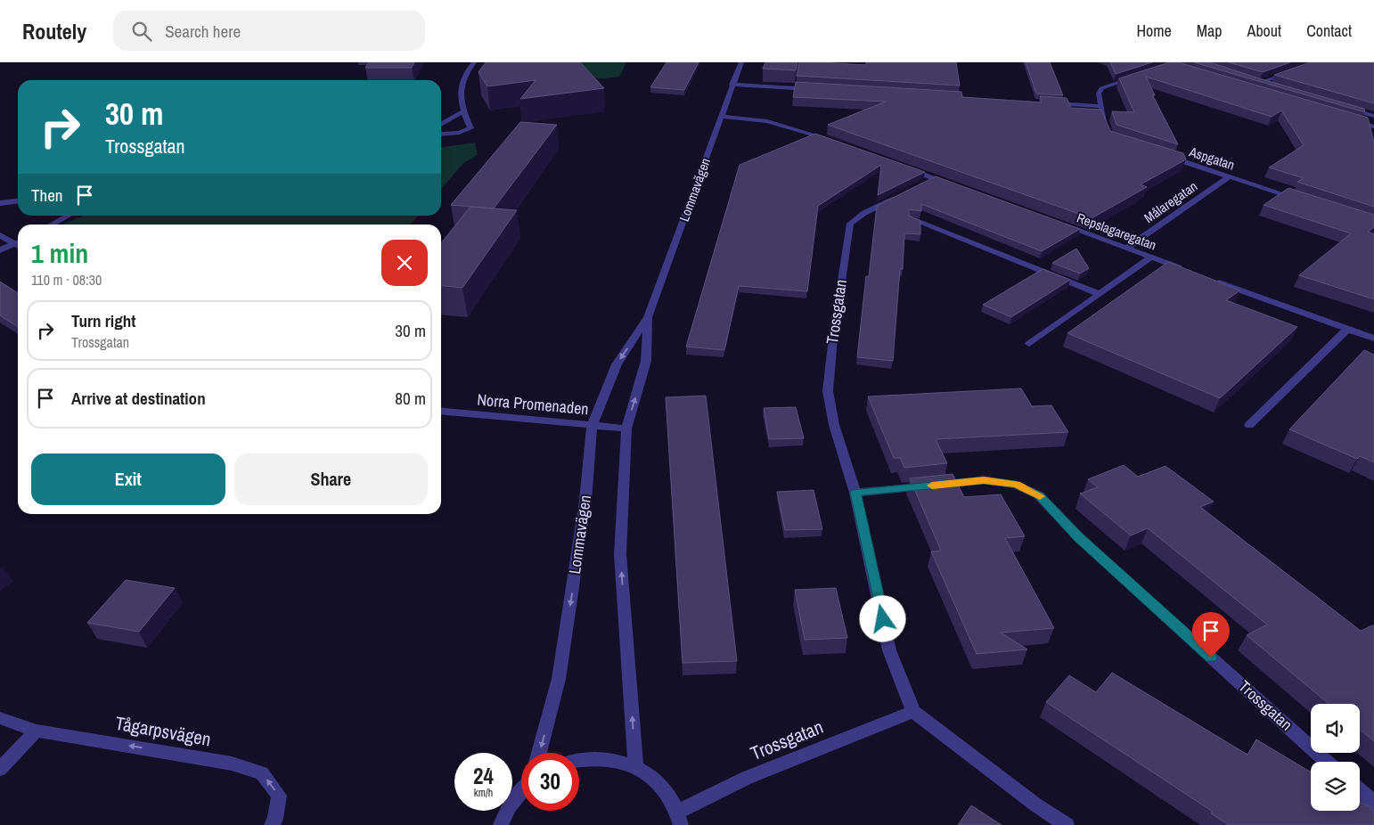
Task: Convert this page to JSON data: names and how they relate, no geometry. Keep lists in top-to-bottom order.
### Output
{
  "streets": {
    "street": [
      "Aspgatan",
      "Lommavägen",
      "Målaregatan",
      "Repslagaregatan",
      "Trossgatan",
      "Norra Promenaden",
      "Tågarpsvägen"
    ]
  },
  "crossings": [
    ["Aspgatan", "Målaregatan"],
    ["Lommavägen", "Norra Promenaden"],
    ["Målaregatan", "Repslagaregatan"]
  ],
  "one_way": ["Tågarpsvägen"],
  "page": {
    "header": "Routely",
    "search": "Search here",
    "nav": [
      "Home",
      "Map",
      "About",
      "Contact"
    ],
    "turn": ["30 m", "Trossgatan"],
    "then": "Then",
    "heading": ["1 min", "110 m · 08:30"],
    "list": [
      {
        "name": "Turn right",
        "note": "Trossgatan",
        "value": "30 m"
      },
      {
        "name": "Arrive at destination",
        "value": "80 m"
      }
    ],
    "buttons": ["Exit", "Share"],
    "speed": "24 km/h",
    "limit": "30"
  }
}
